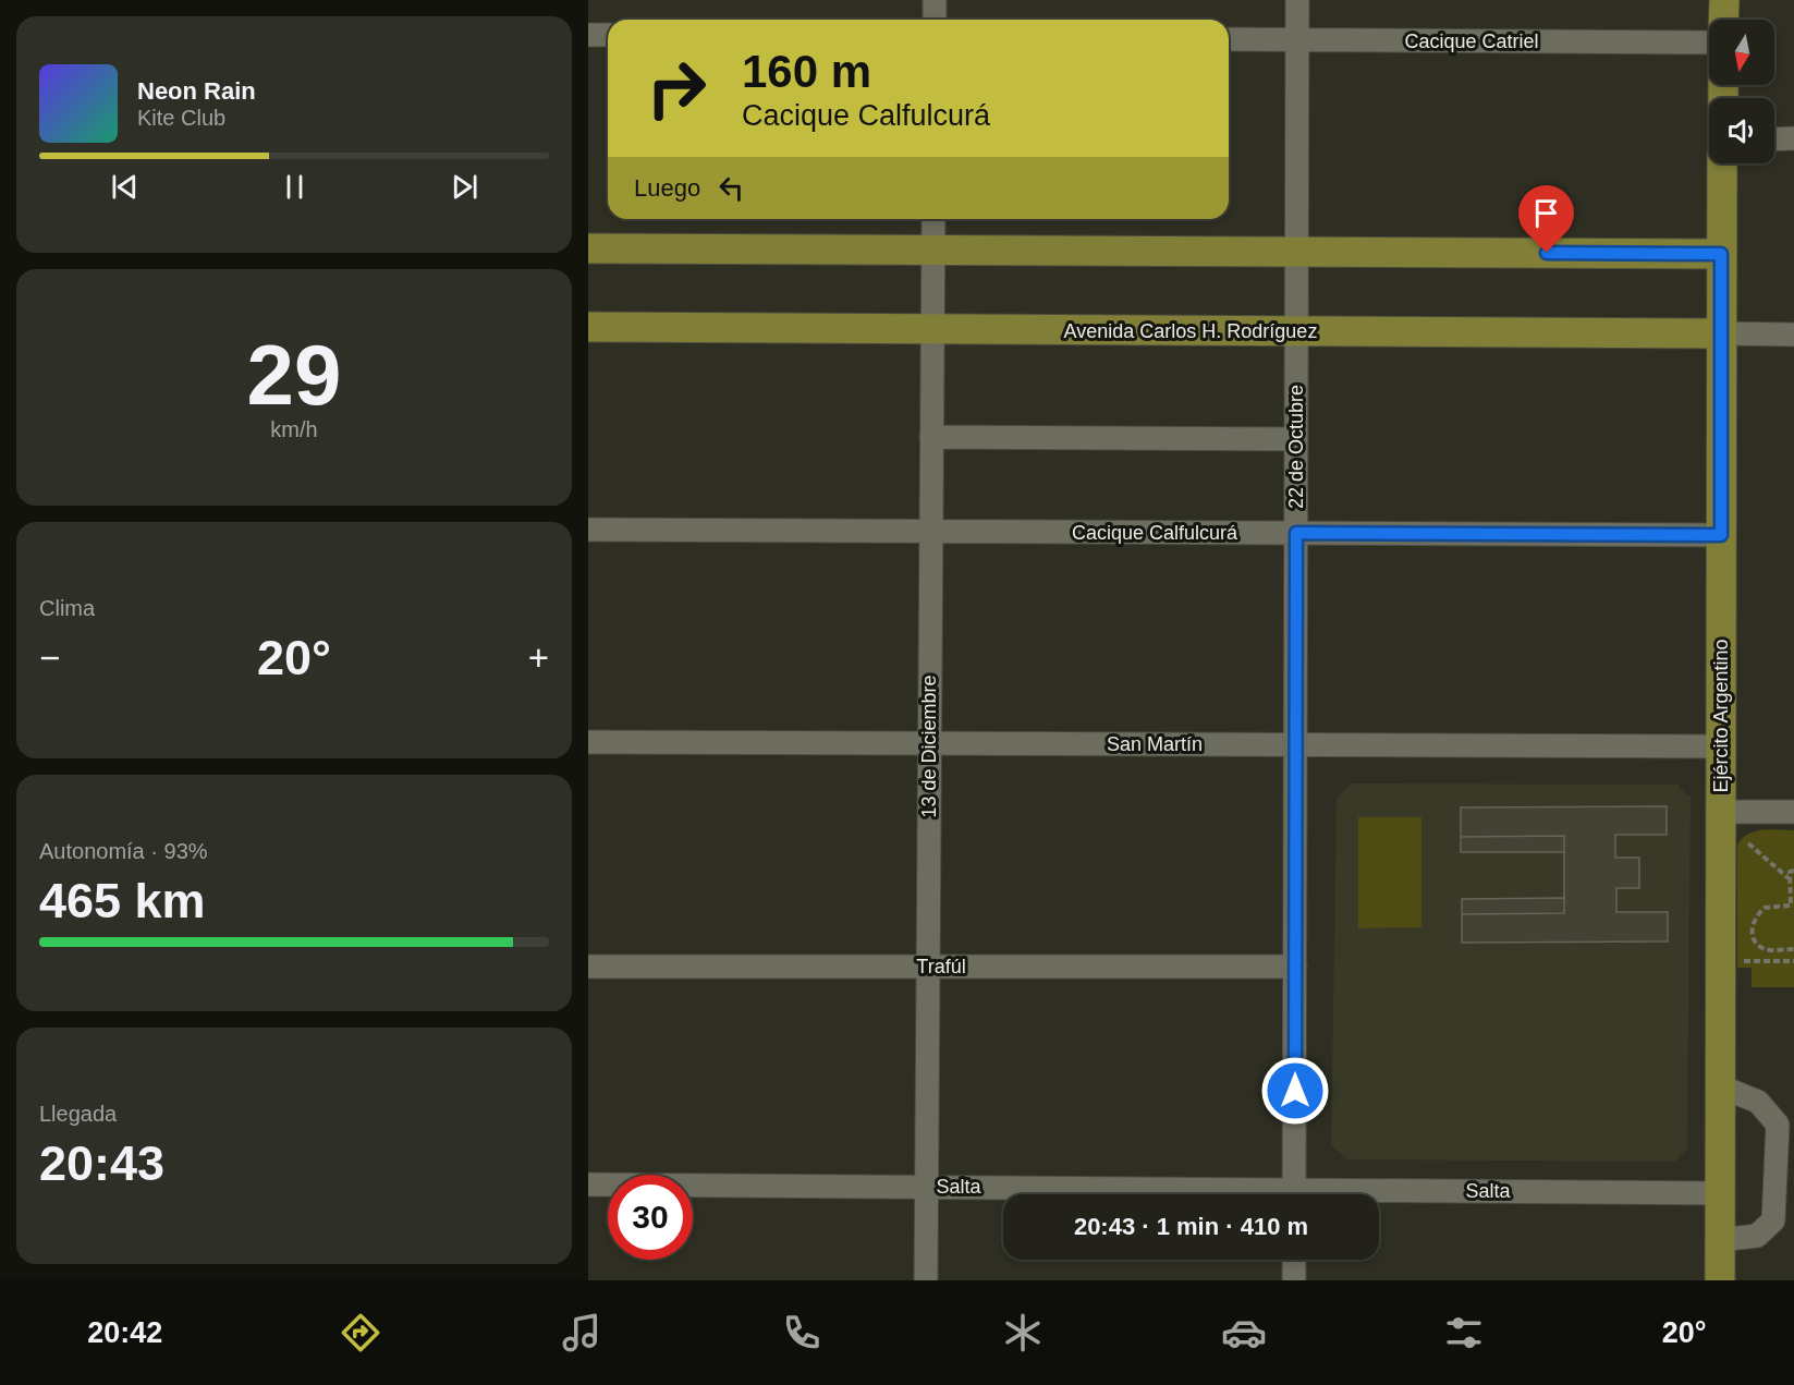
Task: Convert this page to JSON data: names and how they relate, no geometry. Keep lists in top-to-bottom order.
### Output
{
  "streets": {
    "main road": ["Avenida Carlos H. Rodríguez", "Ejército Argentino"],
    "street": [
      "Cacique Catriel",
      "22 de Octubre",
      "Cacique Calfulcurá",
      "San Martín",
      "13 de Diciembre",
      "Trafúl",
      "Salta"
    ]
  },
  "crossings": [
    ["Cacique Catriel", "22 de Octubre"],
    ["Avenida Carlos H. Rodríguez", "22 de Octubre"],
    ["Avenida Carlos H. Rodríguez", "Ejército Argentino"],
    ["Avenida Carlos H. Rodríguez", "13 de Diciembre"],
    ["22 de Octubre", "Cacique Calfulcurá"],
    ["22 de Octubre", "San Martín"],
    ["22 de Octubre", "Trafúl"],
    ["Cacique Calfulcurá", "Ejército Argentino"],
    ["Cacique Calfulcurá", "13 de Diciembre"],
    ["Ejército Argentino", "San Martín"],
    ["Ejército Argentino", "Salta"],
    ["San Martín", "13 de Diciembre"],
    ["13 de Diciembre", "Trafúl"],
    ["13 de Diciembre", "Salta"]
  ],
  "north": "bottom",
  "page": {
    "turn": ["160 m", "Cacique Calfulcurá"],
    "song": ["Neon Rain", "Kite Club"],
    "then": "Luego",
    "tile": [
      ["29", "km/h"],
      "Clima",
      ["Autonomía · 93%", "465 km"],
      ["Llegada", "20:43"]
    ],
    "heat": ["−", "20°", "+"],
    "limit": "30",
    "trip": "20:43 · 1 min · 410 m",
    "tabs": ["20:42", "20°"]
  }
}
